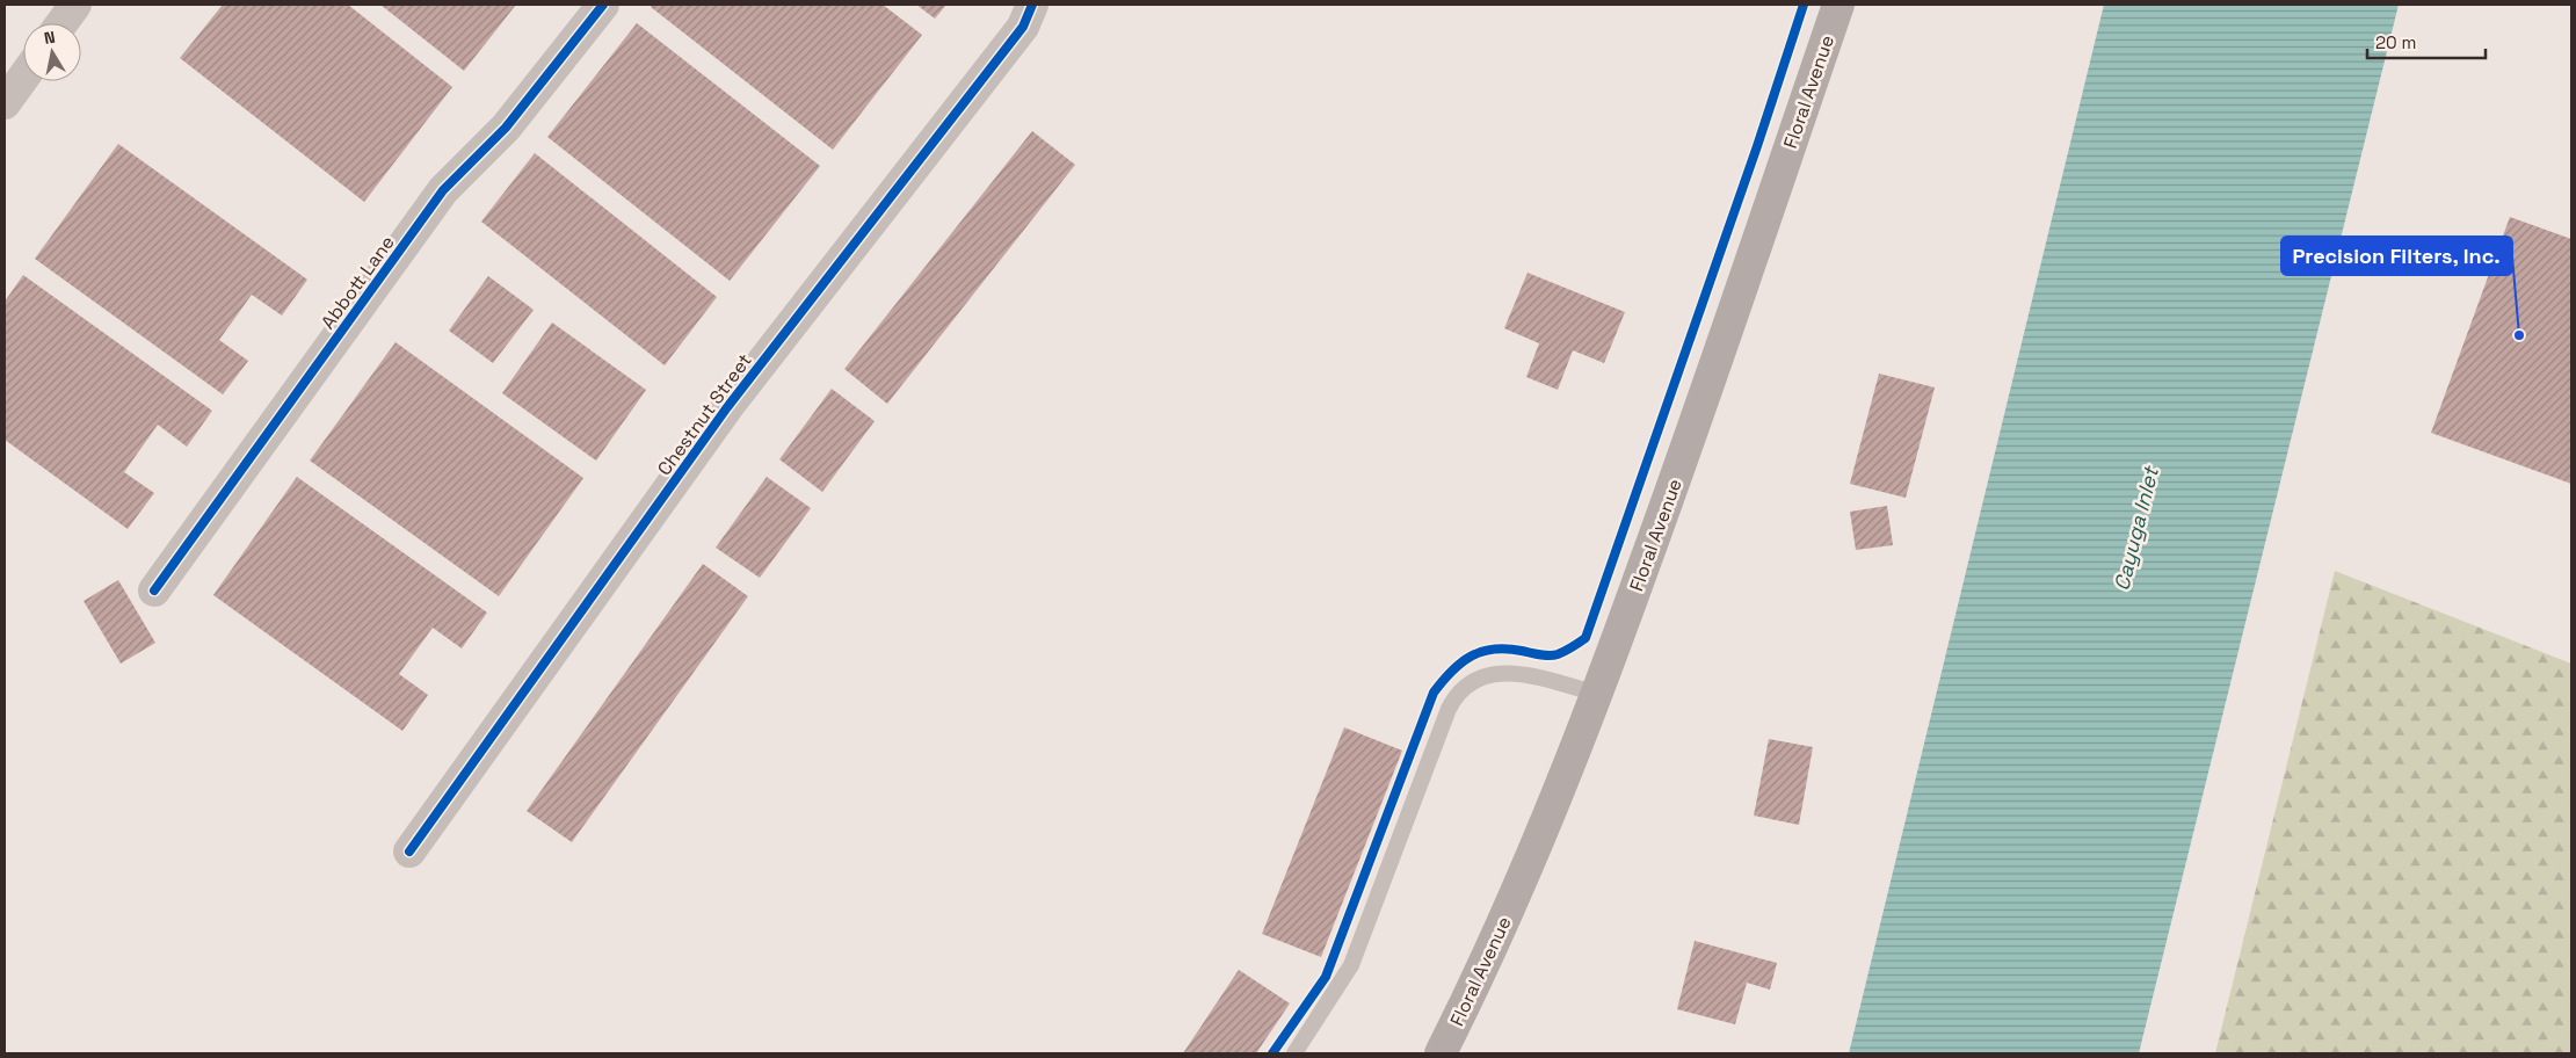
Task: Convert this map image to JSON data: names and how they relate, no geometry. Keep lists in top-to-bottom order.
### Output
{
  "streets": {
    "main road": ["Floral Avenue"],
    "street": ["Abbott Lane", "Chestnut Street"]
  },
  "water": ["Cayuga Inlet"],
  "places": ["Precision Filters, Inc."],
  "scale_bar": "20 m",
  "north": "top"
}
